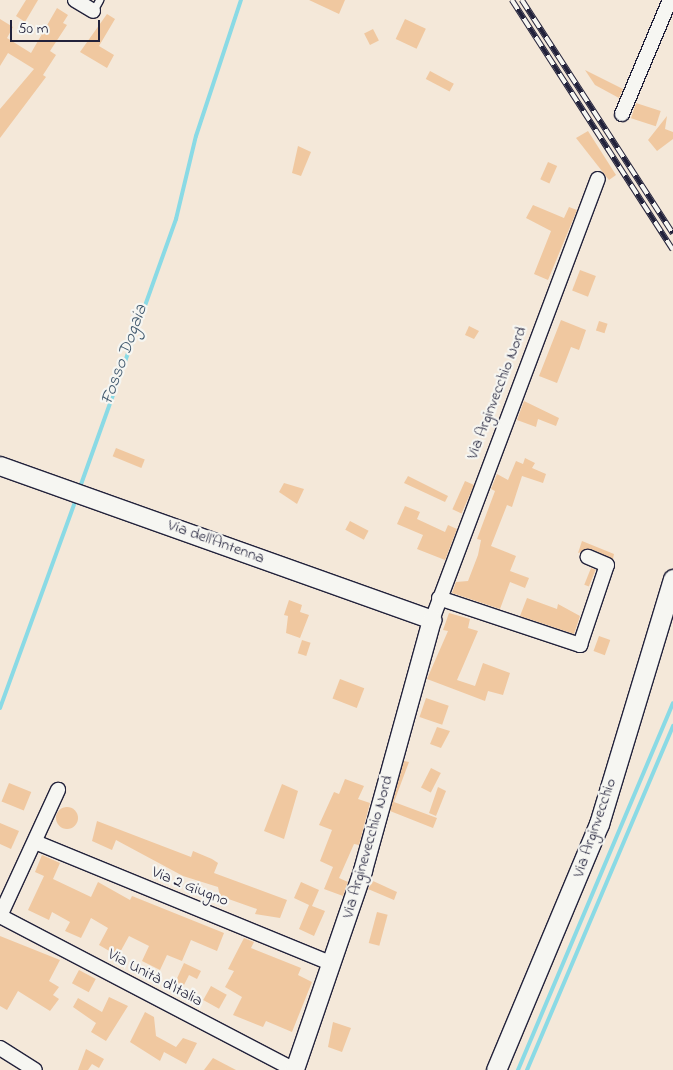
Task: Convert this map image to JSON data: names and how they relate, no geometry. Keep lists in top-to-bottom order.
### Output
{
  "streets": {
    "main road": ["Via Arginvecchio"],
    "street": [
      "Via Arginvecchio Nord",
      "Via dell'Antenna",
      "Via Arginevecchio Nord",
      "Via 2 Giugno",
      "Via Unità d'Italia"
    ]
  },
  "crossings": [
    ["Via Arginvecchio Nord", "Via dell'Antenna"],
    ["Via Arginvecchio Nord", "Via Arginevecchio Nord"],
    ["Via dell'Antenna", "Via Arginevecchio Nord"],
    ["Via Arginevecchio Nord", "Via 2 Giugno"],
    ["Via Arginevecchio Nord", "Via Unità d'Italia"]
  ],
  "water": ["Fosso Dogaia"],
  "scale_bar": "50 m"
}
